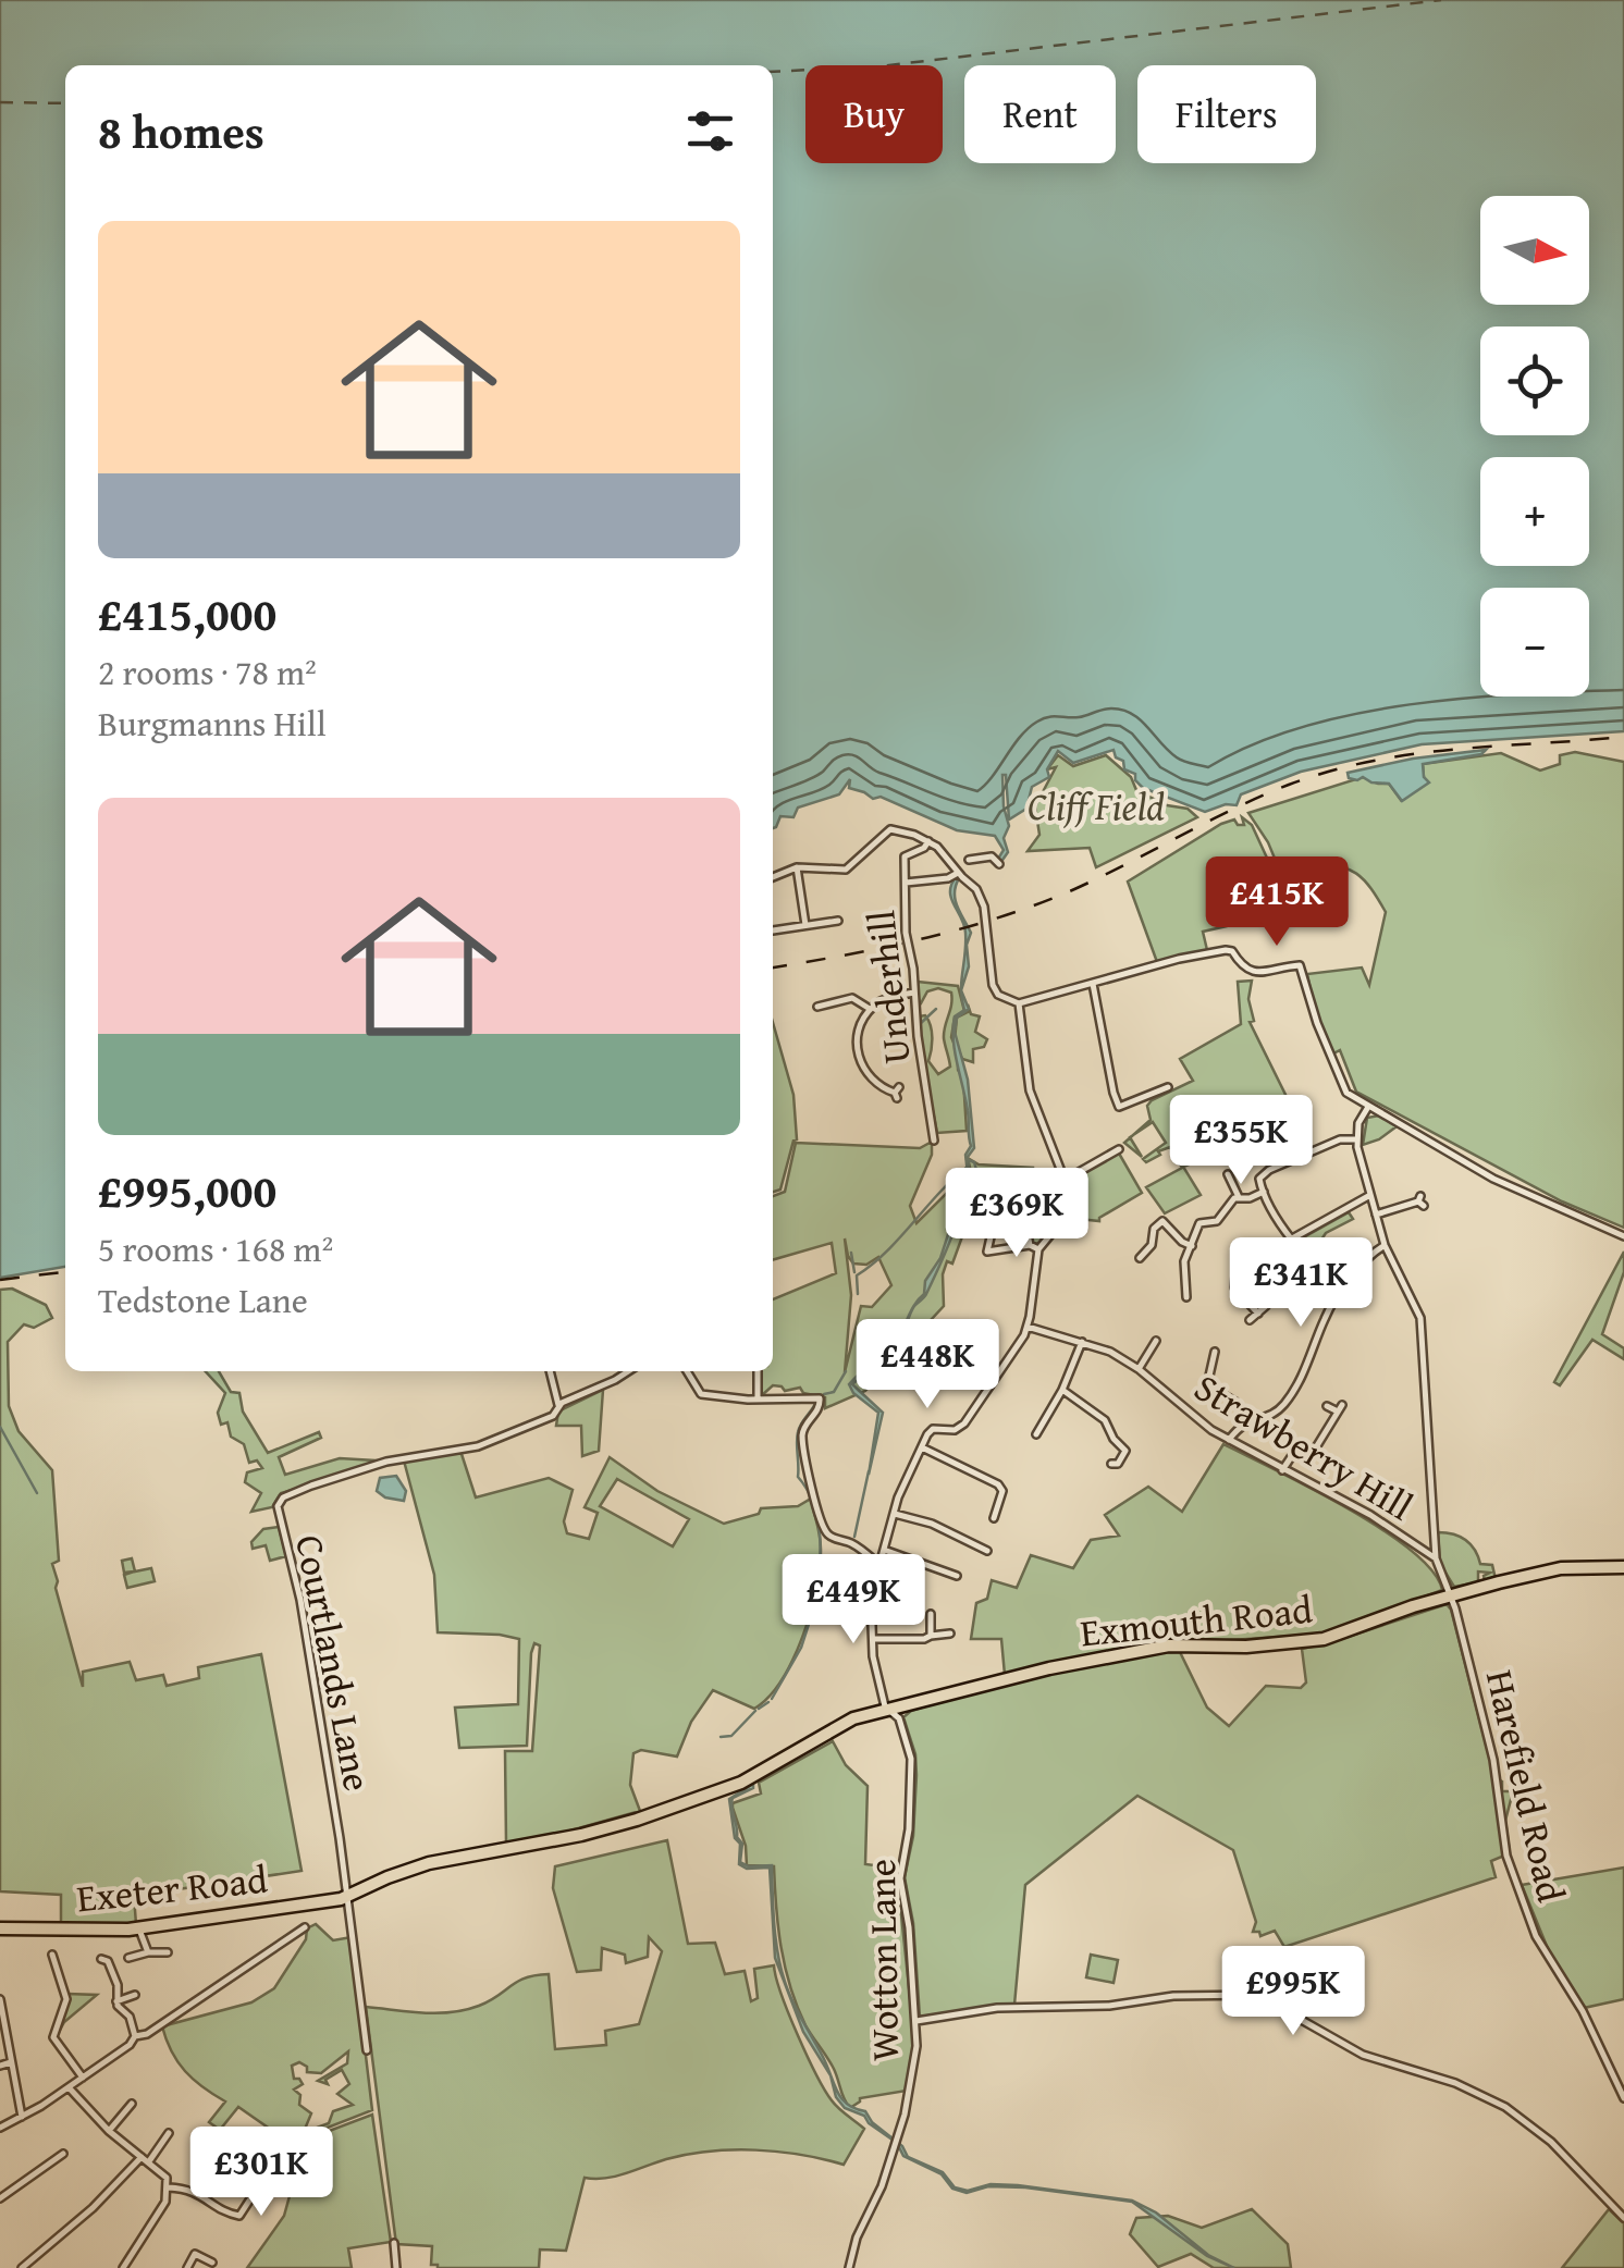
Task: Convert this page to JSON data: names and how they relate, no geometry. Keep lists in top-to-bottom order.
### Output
{
  "streets": {
    "highway": ["Exmouth Road", "Exeter Road"],
    "street": [
      "Underhill",
      "Strawberry Hill",
      "Courtlands Lane",
      "Harefield Road",
      "Wotton Lane"
    ]
  },
  "crossings": [
    ["Strawberry Hill", "Harefield Road"],
    ["Exmouth Road", "Courtlands Lane"],
    ["Exmouth Road", "Harefield Road"],
    ["Exmouth Road", "Exeter Road"],
    ["Exmouth Road", "Wotton Lane"],
    ["Courtlands Lane", "Exeter Road"]
  ],
  "parks": ["Cliff Field"],
  "north": "right",
  "page": {
    "chip": ["Buy", "Rent", "Filters"],
    "heading": "8 homes",
    "map_buttons": ["+", "−"],
    "list": [
      {
        "name": "£415,000",
        "note": "2 rooms · 78 m² · Burgmanns Hill"
      },
      {
        "name": "£995,000",
        "note": "5 rooms · 168 m² · Tedstone Lane"
      }
    ],
    "price": [
      "£415K",
      "£355K",
      "£369K",
      "£341K",
      "£448K",
      "£449K",
      "£995K",
      "£301K"
    ]
  }
}
